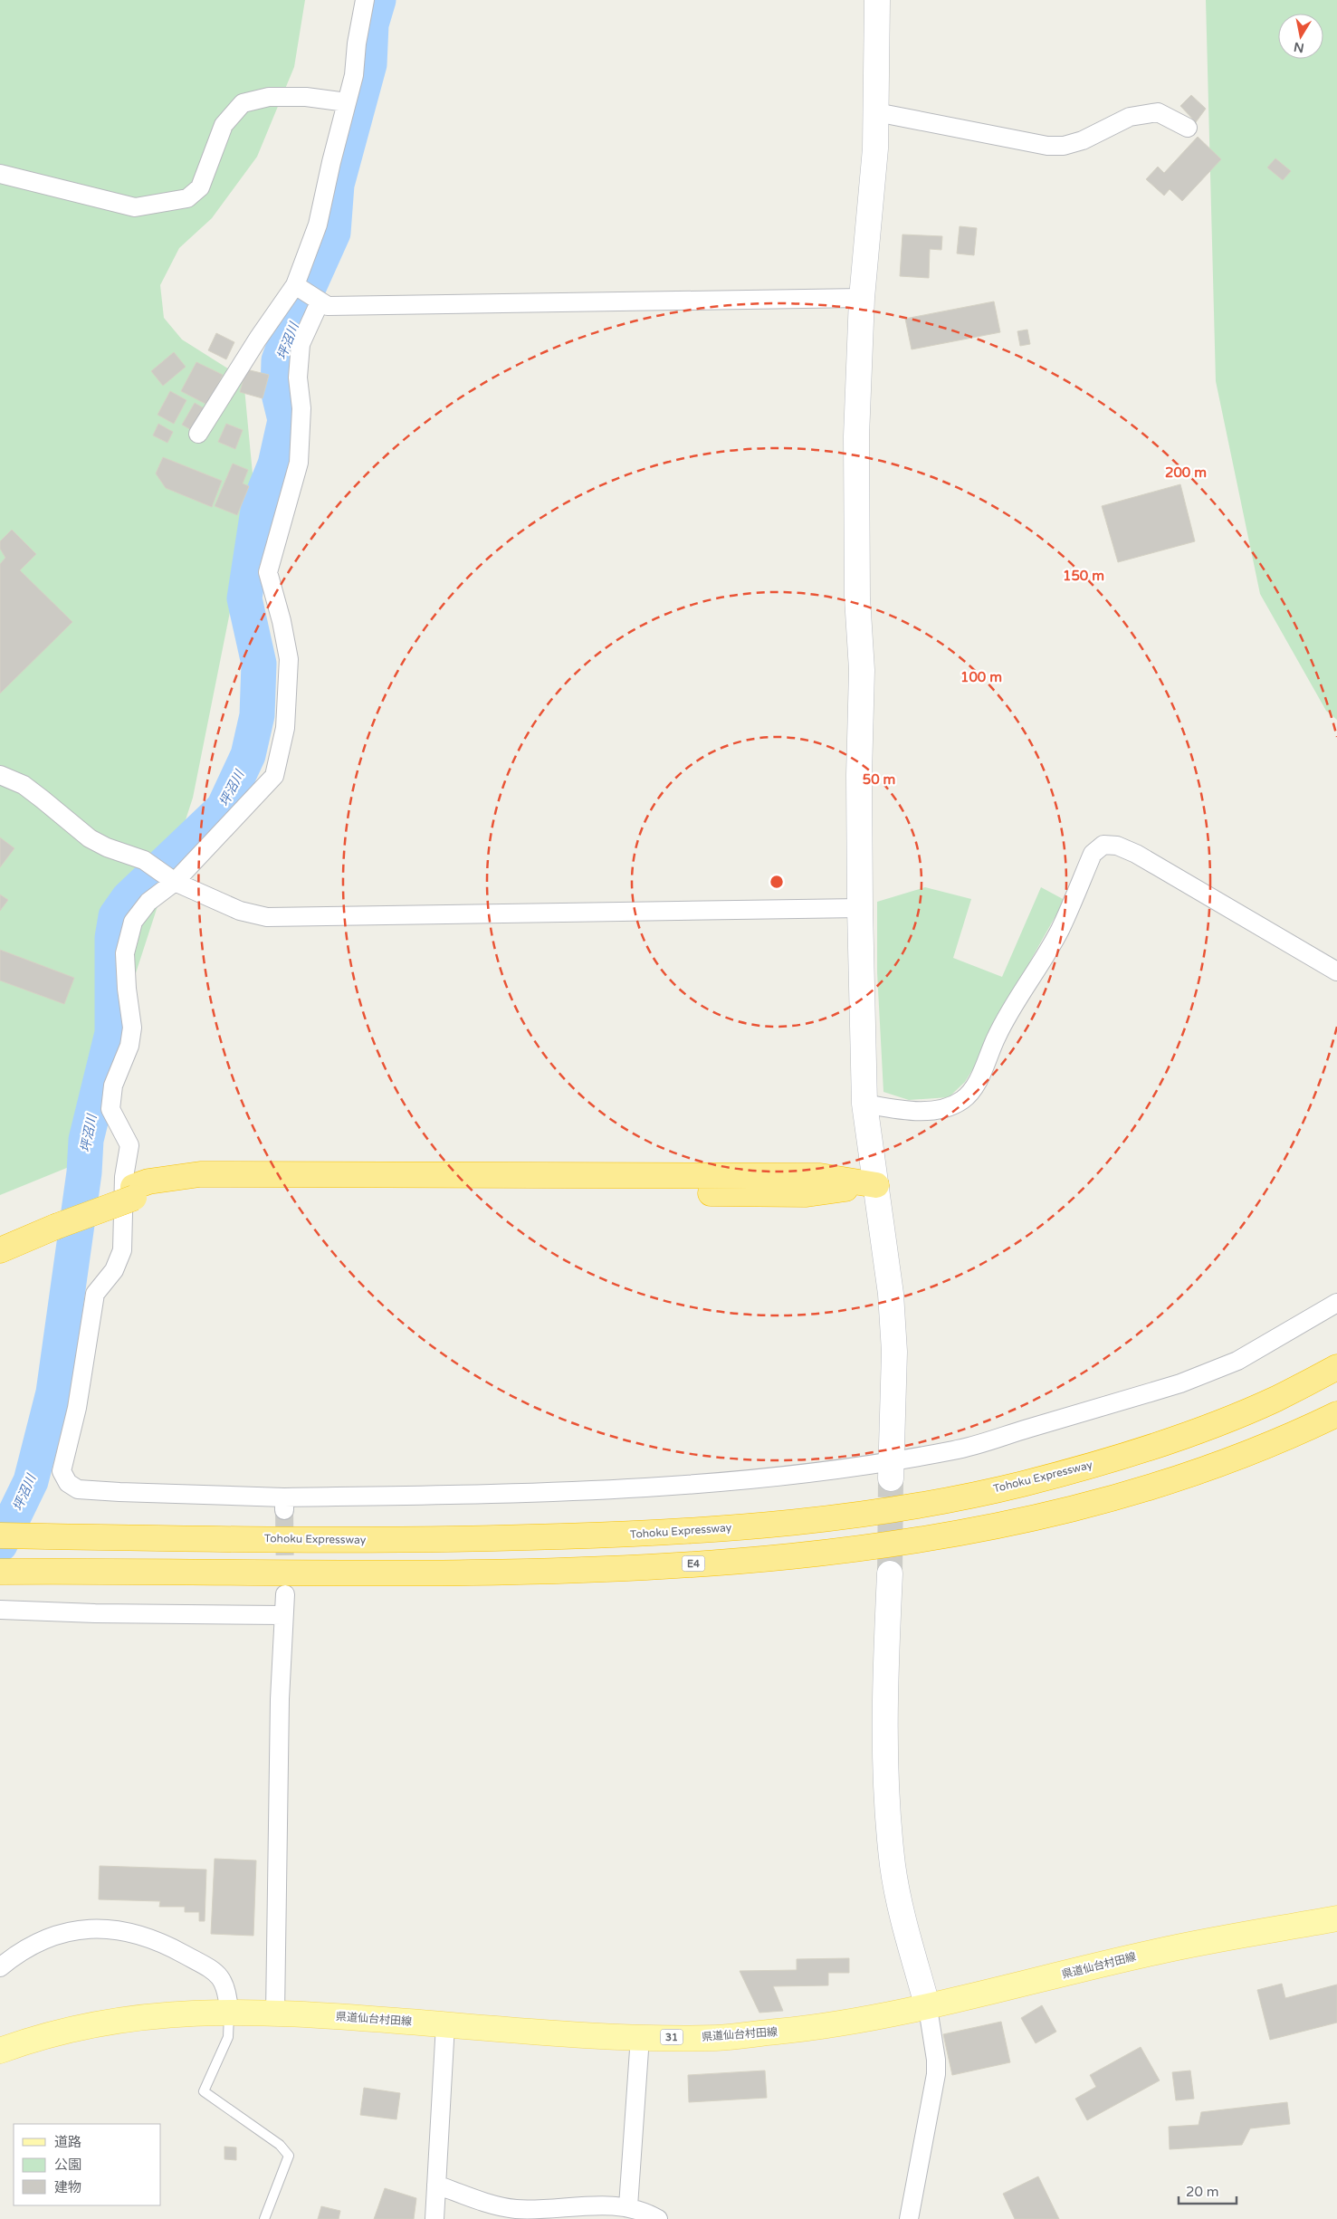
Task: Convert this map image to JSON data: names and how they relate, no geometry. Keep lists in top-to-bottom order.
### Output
{
  "streets": {
    "highway": ["Tohoku Expressway", "E4"],
    "main road": ["県道仙台村田線", "31"]
  },
  "water": ["坪沼川"],
  "legend": ["道路", "公園", "建物"],
  "scale_bar": "20 m",
  "north": "bottom",
  "rings": [
    "200 m",
    "150 m",
    "100 m",
    "50 m"
  ]
}
